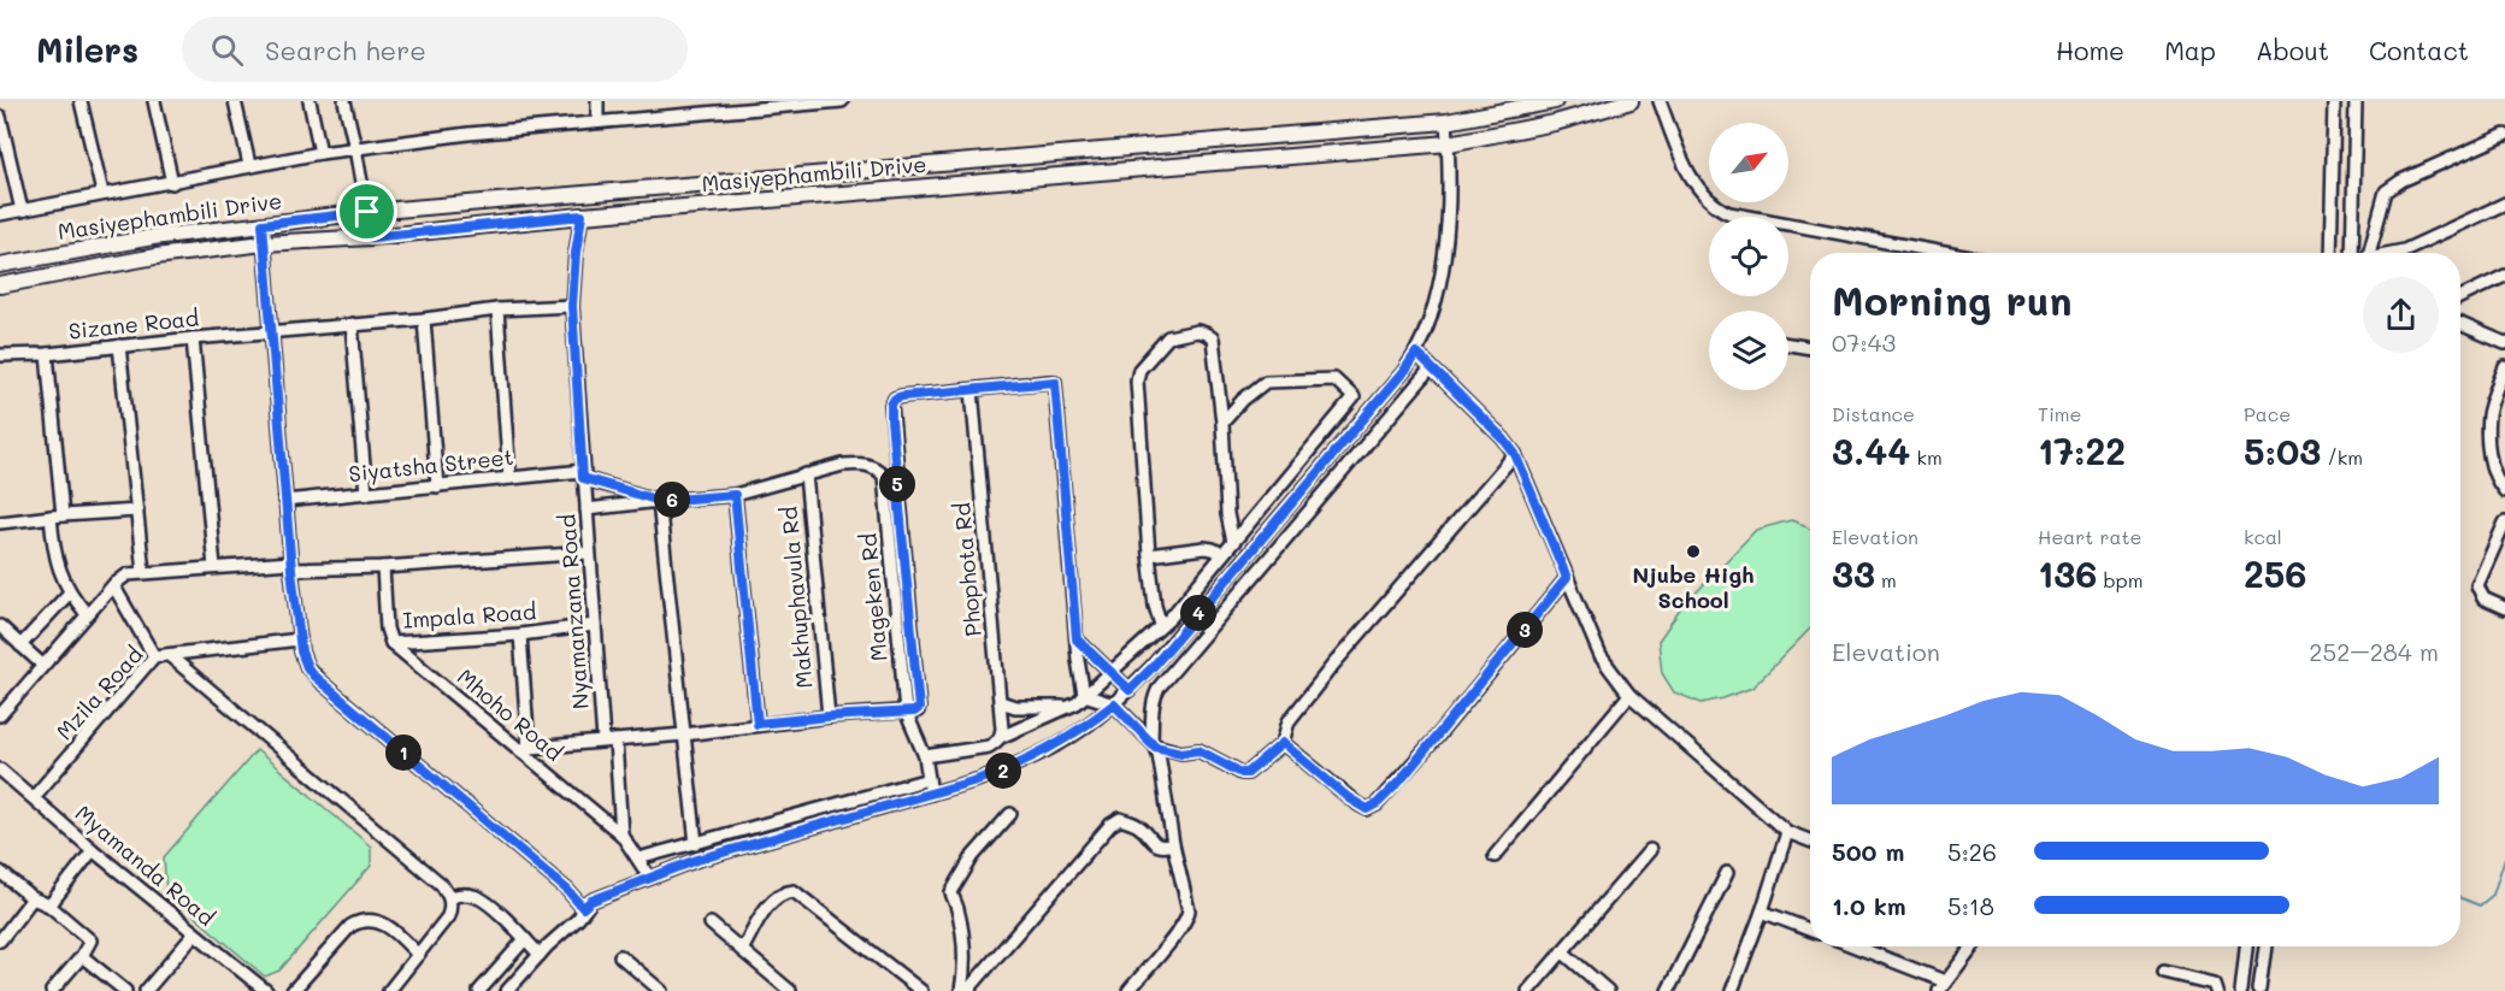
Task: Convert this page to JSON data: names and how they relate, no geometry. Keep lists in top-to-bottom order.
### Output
{
  "streets": {
    "main road": ["Masiyephambili Drive"],
    "street": [
      "Sizane Road",
      "Siyatsha Street",
      "Phophota Rd",
      "Makhuphavula Rd",
      "Mageken Rd",
      "Nyamanzana Road",
      "Impala Road",
      "Mzila Road",
      "Mhoho Road",
      "Myamanda Road"
    ]
  },
  "crossings": [
    ["Masiyephambili Drive", "Nyamanzana Road"],
    ["Sizane Road", "Nyamanzana Road"],
    ["Siyatsha Street", "Nyamanzana Road"],
    ["Makhuphavula Rd", "Mageken Rd"],
    ["Nyamanzana Road", "Impala Road"],
    ["Nyamanzana Road", "Mhoho Road"],
    ["Impala Road", "Mhoho Road"],
    ["Mzila Road", "Myamanda Road"]
  ],
  "places": ["Njube High School"],
  "north": "top right",
  "page": {
    "header": "Milers",
    "search": "Search here",
    "nav": [
      "Home",
      "Map",
      "About",
      "Contact"
    ],
    "heading": ["Morning run", "07:43"],
    "stats": [
      ["Distance", "3.44 km"],
      ["Time", "17:22"],
      ["Pace", "5:03 /km"],
      ["Elevation", "33 m"],
      ["Heart rate", "136 bpm"],
      ["kcal", "256"]
    ],
    "pins": [
      "5",
      "6",
      "4",
      "3",
      "1",
      "2"
    ],
    "chart": ["Elevation", "252–284 m"],
    "list": [
      {
        "name": "500 m",
        "note": "5:26"
      },
      {
        "name": "1.0 km",
        "note": "5:18"
      }
    ]
  }
}
